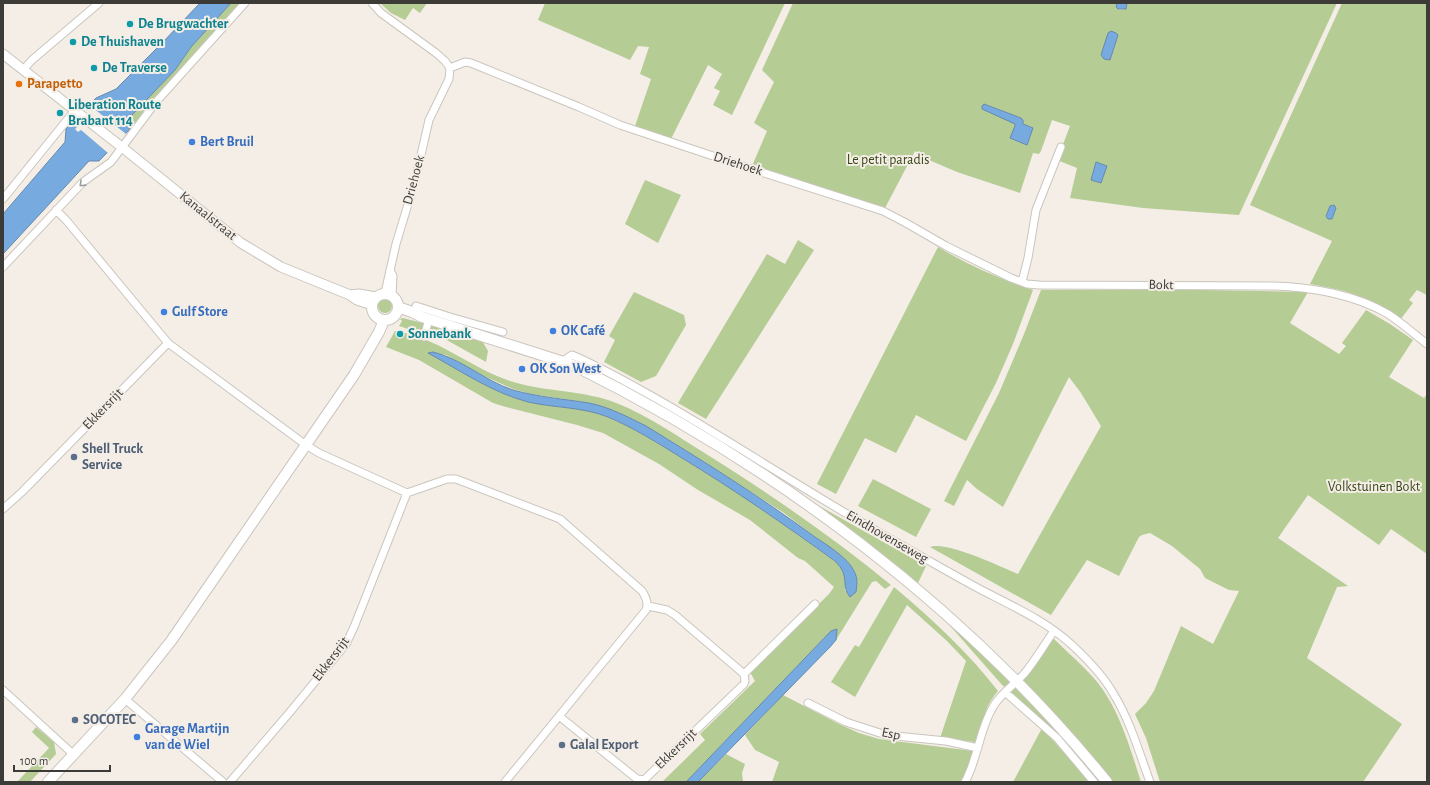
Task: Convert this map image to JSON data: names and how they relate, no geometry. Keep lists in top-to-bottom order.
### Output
{
  "streets": {
    "main road": ["Eindhovenseweg"],
    "street": [
      "Driehoek",
      "Kanaalstraat",
      "Bokt",
      "Ekkersrijt",
      "Esp"
    ]
  },
  "crossings": [
    ["Driehoek", "Kanaalstraat"],
    ["Driehoek", "Bokt"],
    ["Driehoek", "Eindhovenseweg"],
    ["Kanaalstraat", "Eindhovenseweg"]
  ],
  "parks": ["Le petit paradis", "Volkstuinen Bokt"],
  "places": [
    "De Brugwachter",
    "De Thuishaven",
    "De Traverse",
    "Parapetto",
    "Liberation Route Brabant 114",
    "Bert Bruil",
    "Gulf Store",
    "OK Café",
    "Sonnebank",
    "OK Son West",
    "Shell Truck Service",
    "SOCOTEC",
    "Garage Martijn van de Wiel",
    "Galal Export"
  ],
  "scale_bar": "100 m"
}
